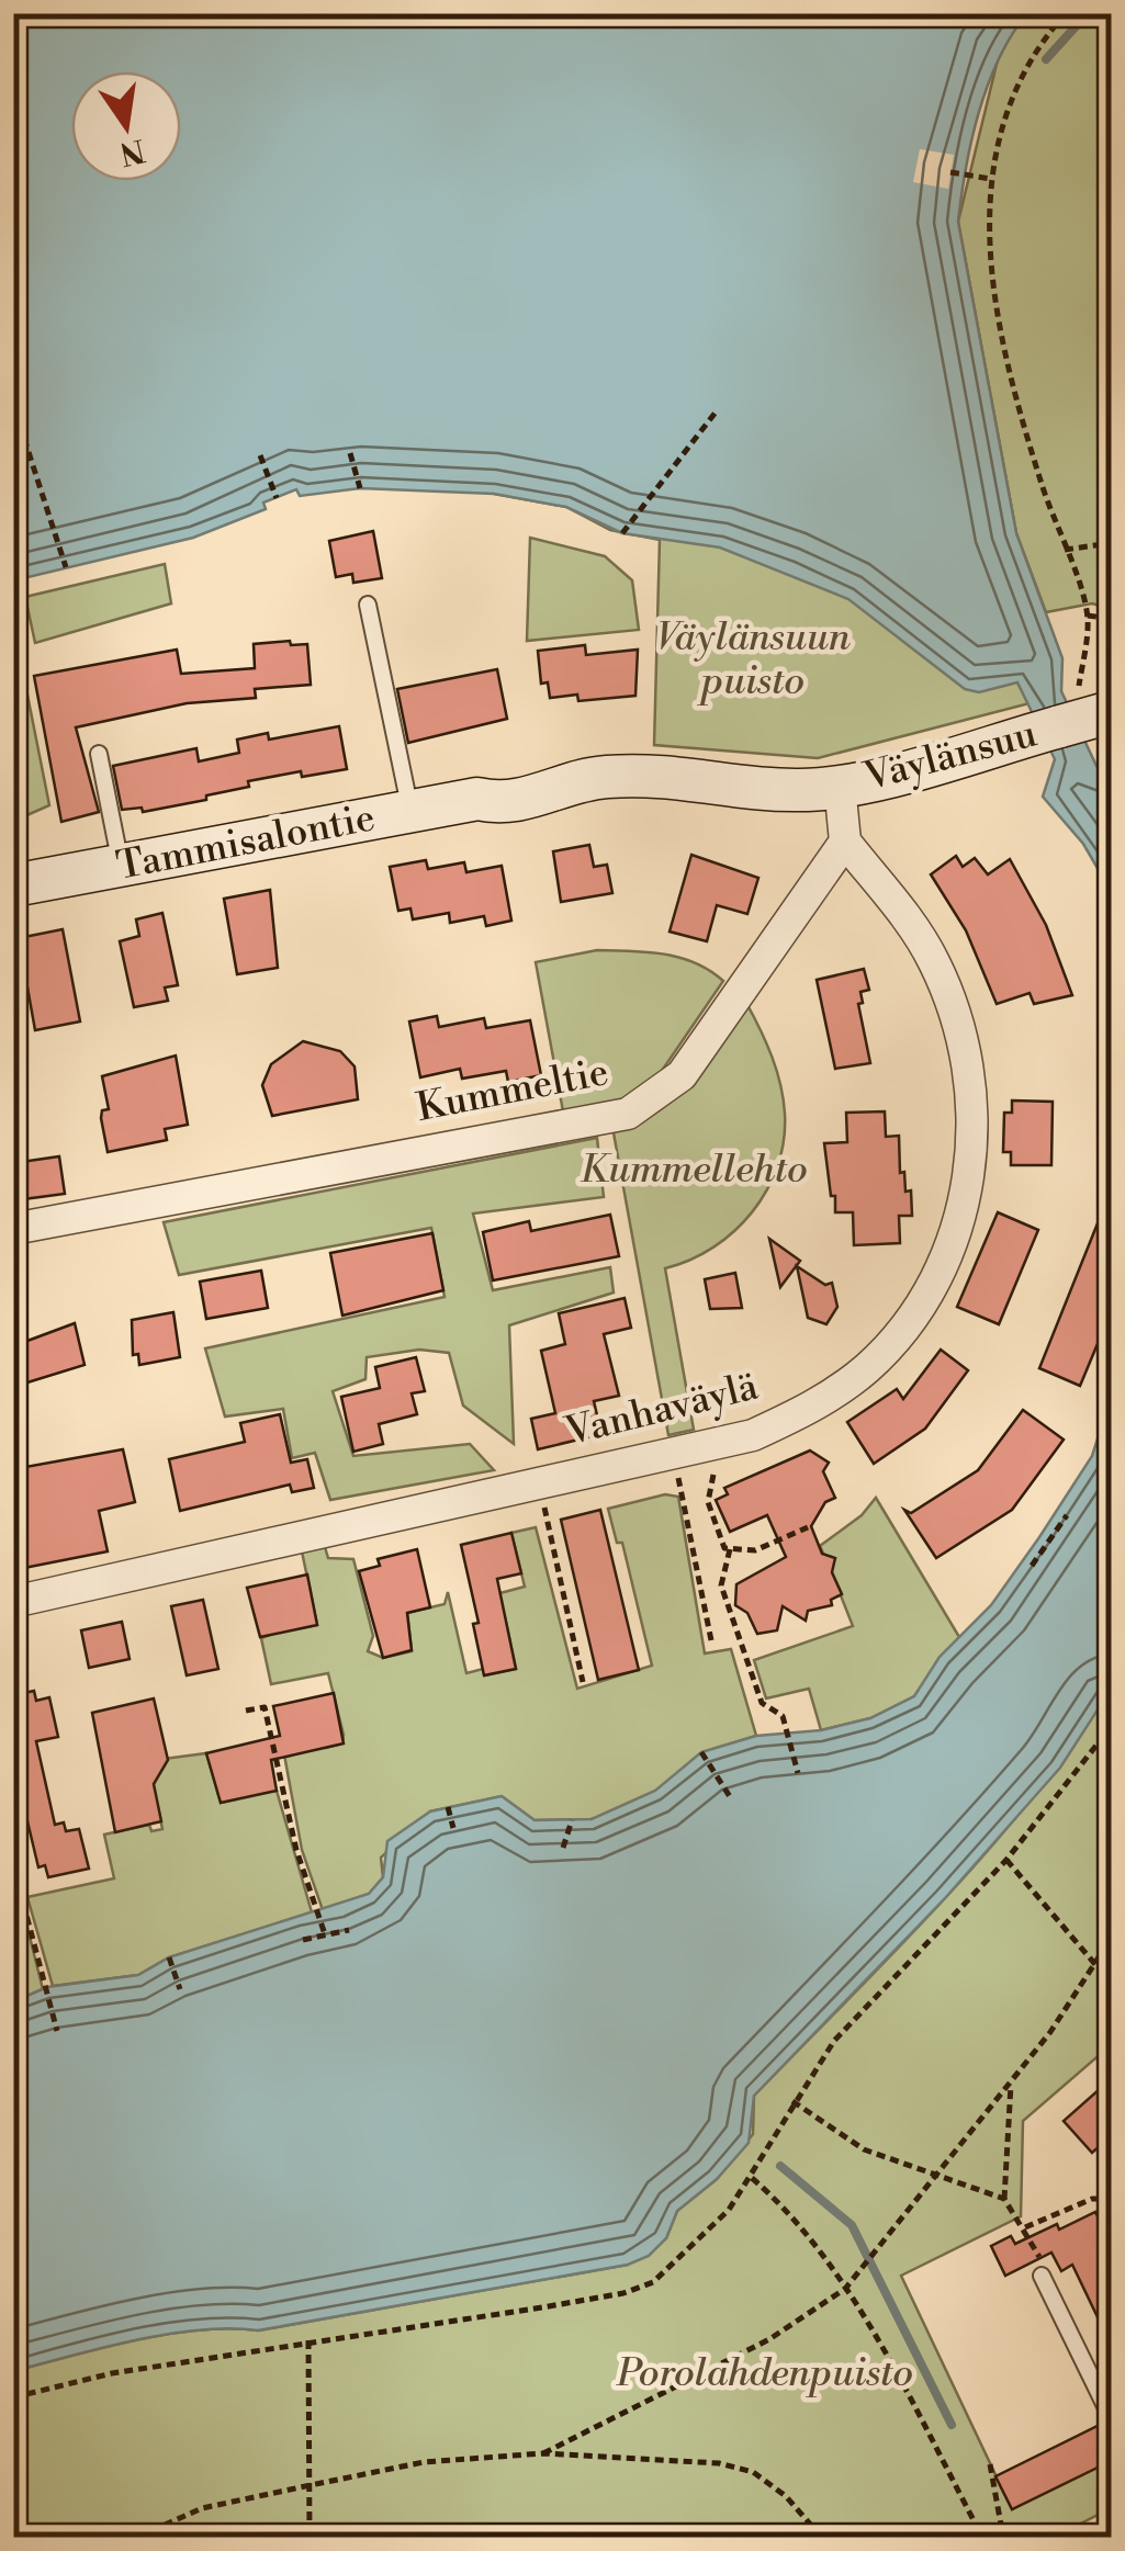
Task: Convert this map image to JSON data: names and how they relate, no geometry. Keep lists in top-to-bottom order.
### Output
{
  "streets": {
    "street": [
      "Väylänsuu",
      "Tammisalontie",
      "Kummeltie",
      "Vanhaväylä"
    ]
  },
  "crossings": [
    ["Väylänsuu", "Tammisalontie"],
    ["Kummeltie", "Vanhaväylä"]
  ],
  "parks": ["Väylänsuun puisto", "Kummellehto", "Porolahdenpuisto"],
  "north": "bottom"
}
